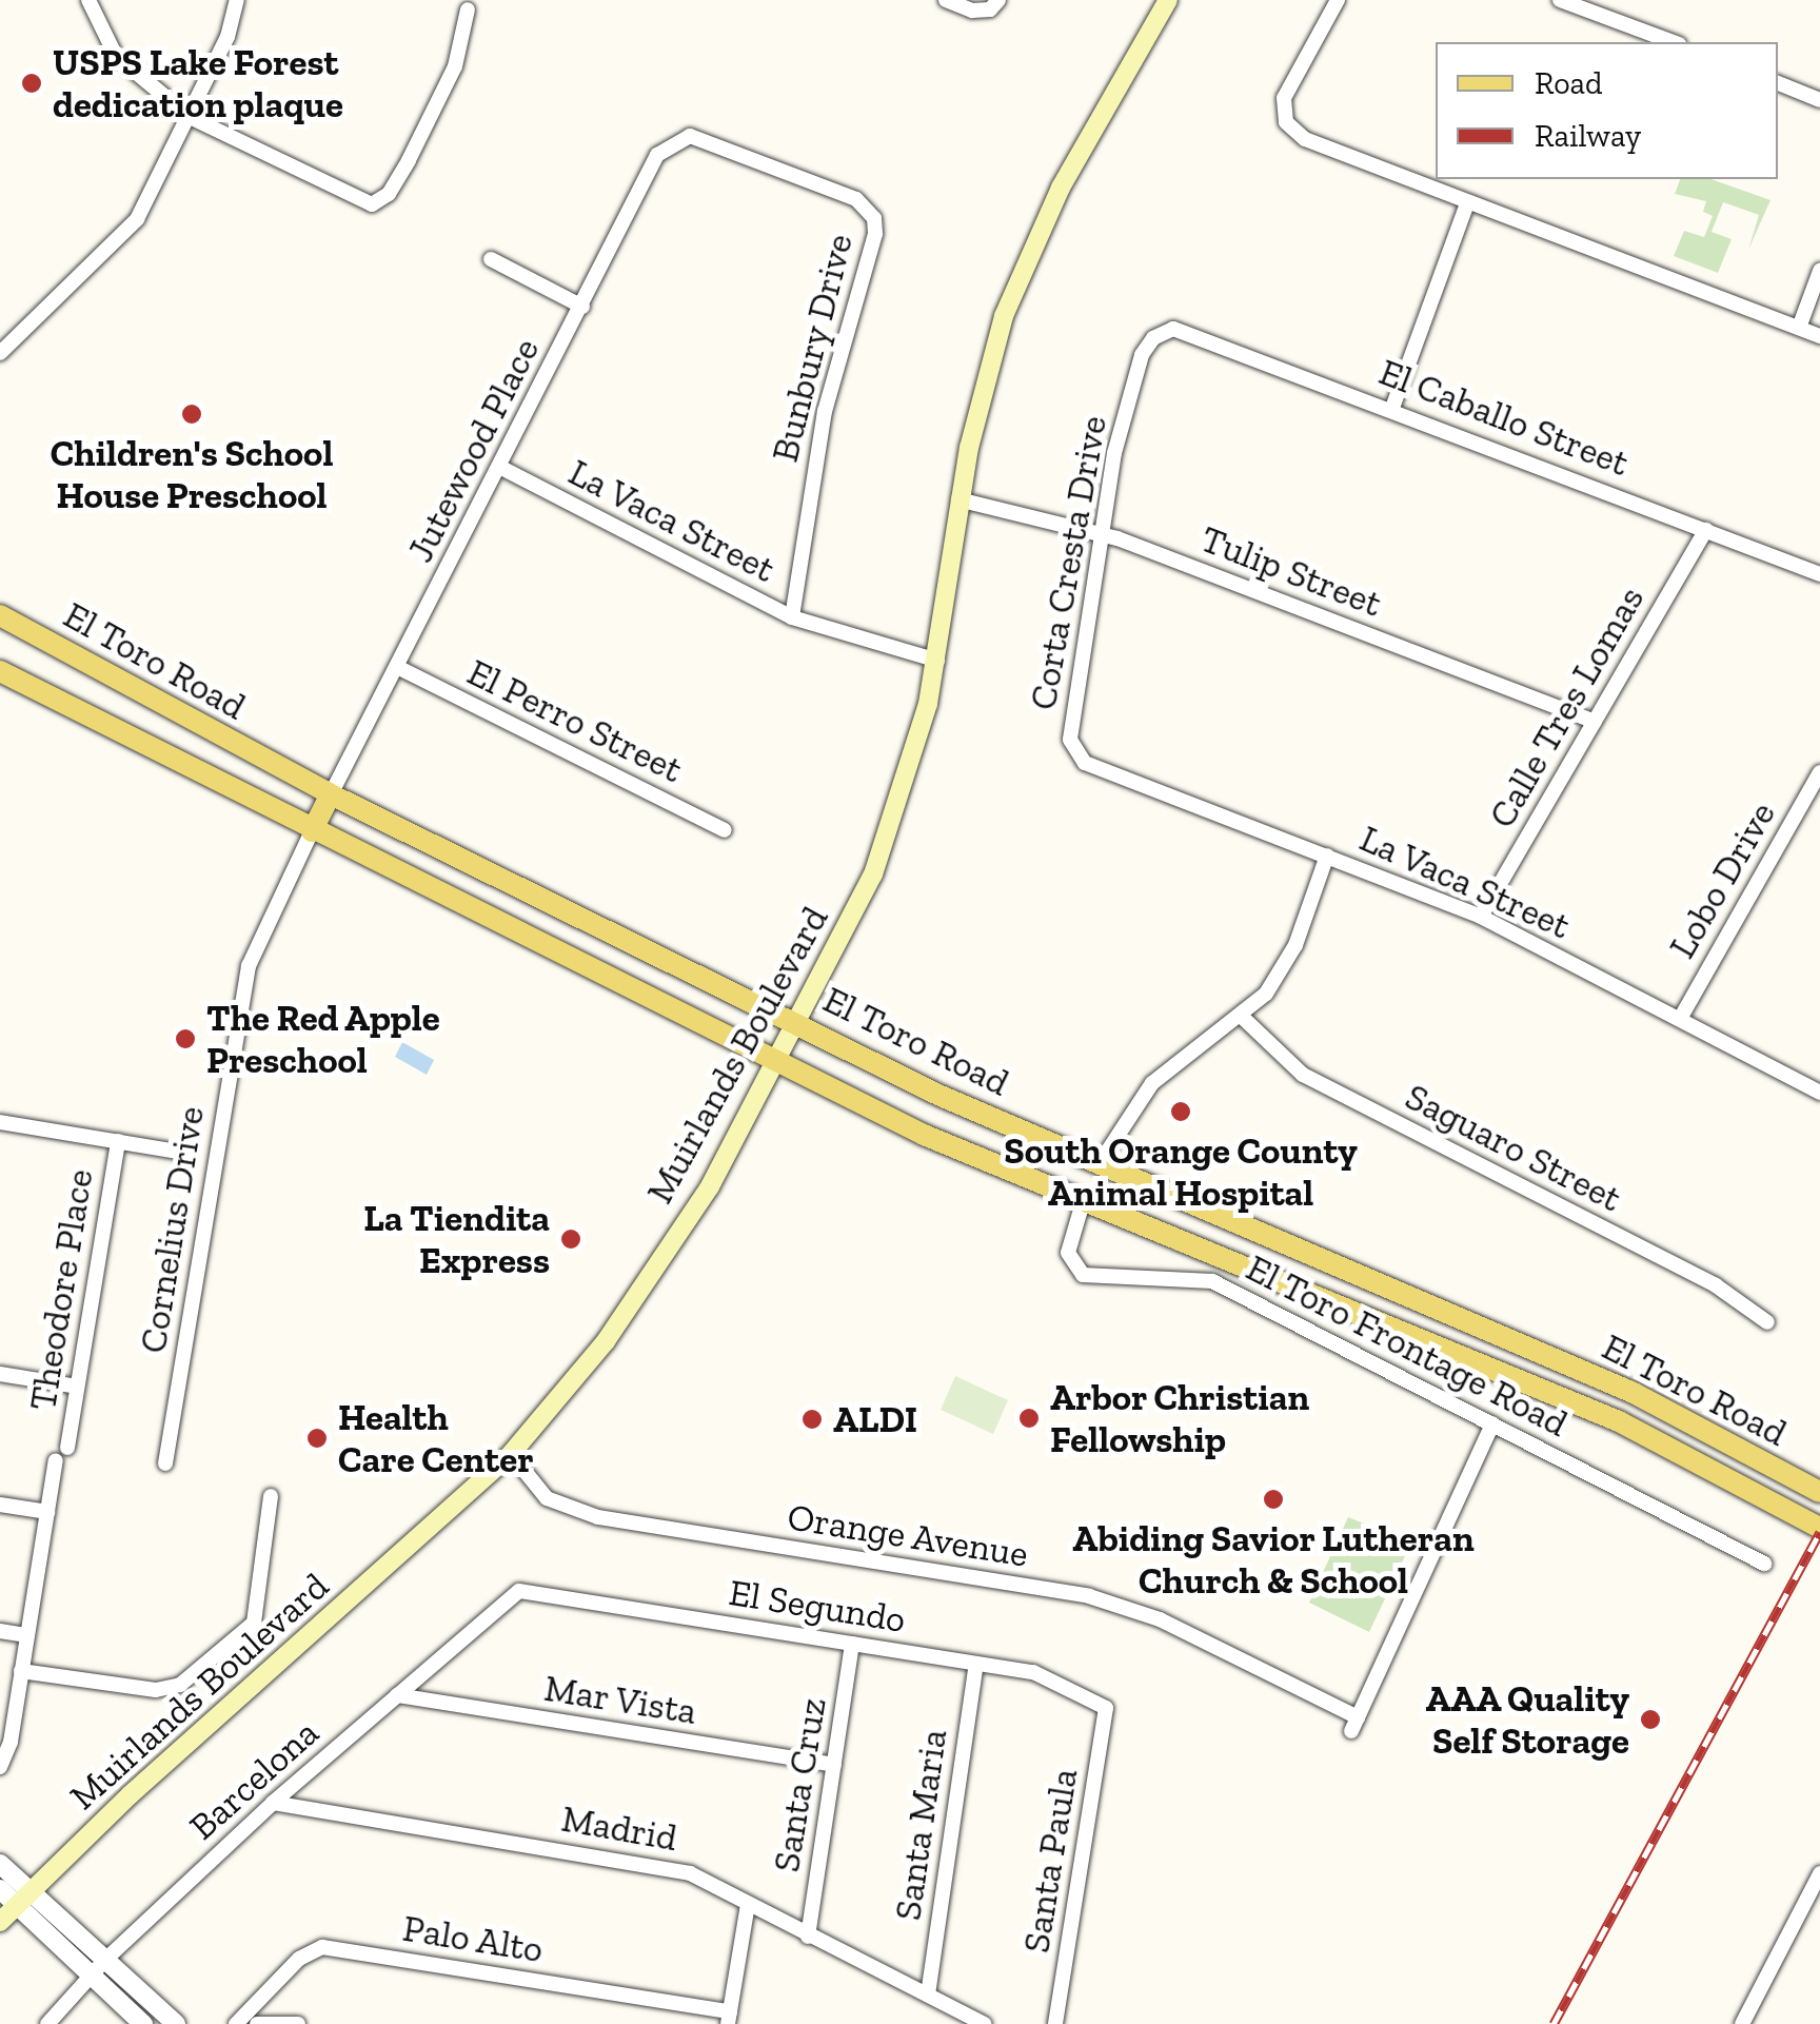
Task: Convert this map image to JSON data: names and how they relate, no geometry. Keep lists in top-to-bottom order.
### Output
{
  "streets": {
    "main road": ["El Toro Road", "Muirlands Boulevard"],
    "street": [
      "Bunbury Drive",
      "El Caballo Street",
      "Jutewood Place",
      "La Vaca Street",
      "Corta Cresta Drive",
      "Tulip Street",
      "Calle Tres Lomas",
      "El Perro Street",
      "Lobo Drive",
      "Saguaro Street",
      "Cornelius Drive",
      "Theodore Place",
      "El Toro Frontage Road",
      "Orange Avenue",
      "El Segundo",
      "Mar Vista",
      "Barcelona",
      "Santa Cruz",
      "Santa Maria",
      "Madrid",
      "Santa Paula",
      "Palo Alto"
    ]
  },
  "crossings": [
    ["Bunbury Drive", "Jutewood Place"],
    ["Bunbury Drive", "La Vaca Street"],
    ["El Caballo Street", "Corta Cresta Drive"],
    ["El Caballo Street", "Calle Tres Lomas"],
    ["Jutewood Place", "La Vaca Street"],
    ["Jutewood Place", "El Toro Road"],
    ["Jutewood Place", "El Perro Street"],
    ["La Vaca Street", "Corta Cresta Drive"],
    ["La Vaca Street", "Calle Tres Lomas"],
    ["La Vaca Street", "Lobo Drive"],
    ["La Vaca Street", "Muirlands Boulevard"],
    ["Corta Cresta Drive", "Tulip Street"],
    ["Tulip Street", "Calle Tres Lomas"],
    ["Tulip Street", "Muirlands Boulevard"],
    ["El Toro Road", "Muirlands Boulevard"],
    ["El Toro Road", "Cornelius Drive"],
    ["El Toro Road", "El Toro Frontage Road"],
    ["Muirlands Boulevard", "Orange Avenue"],
    ["El Toro Frontage Road", "Orange Avenue"],
    ["El Segundo", "Barcelona"],
    ["El Segundo", "Santa Cruz"],
    ["El Segundo", "Santa Maria"],
    ["El Segundo", "Santa Paula"],
    ["Mar Vista", "Barcelona"],
    ["Mar Vista", "Santa Cruz"],
    ["Barcelona", "Madrid"],
    ["Santa Cruz", "Madrid"],
    ["Santa Maria", "Madrid"]
  ],
  "places": [
    "USPS Lake Forest dedication plaque",
    "Children's School House Preschool",
    "The Red Apple Preschool",
    "South Orange County Animal Hospital",
    "La Tiendita Express",
    "Arbor Christian Fellowship",
    "ALDI",
    "Health Care Center",
    "Abiding Savior Lutheran Church & School",
    "AAA Quality Self Storage"
  ],
  "legend": ["Road", "Railway"]
}
